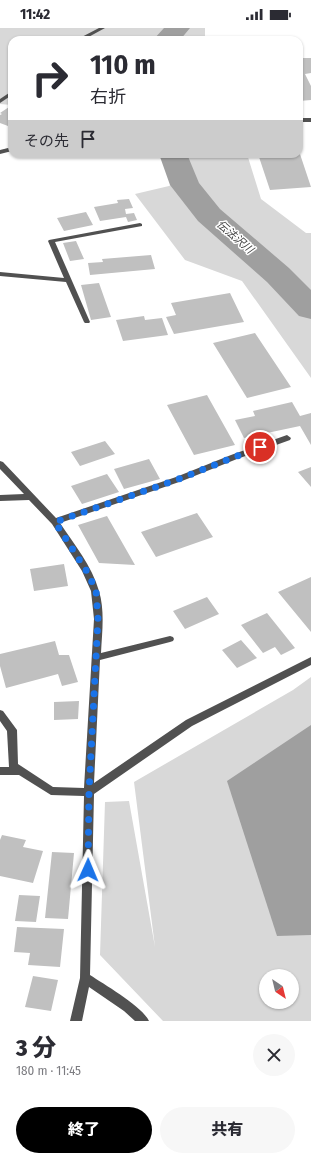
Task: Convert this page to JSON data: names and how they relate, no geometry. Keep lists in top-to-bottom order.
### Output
{
  "water": ["伝法沢川"],
  "north": "bottom right",
  "page": {
    "status": "11:42",
    "turn": ["110 m", "右折"],
    "then": "その先",
    "heading": ["3 分", "180 m · 11:45"],
    "buttons": ["終了", "共有"]
  }
}
